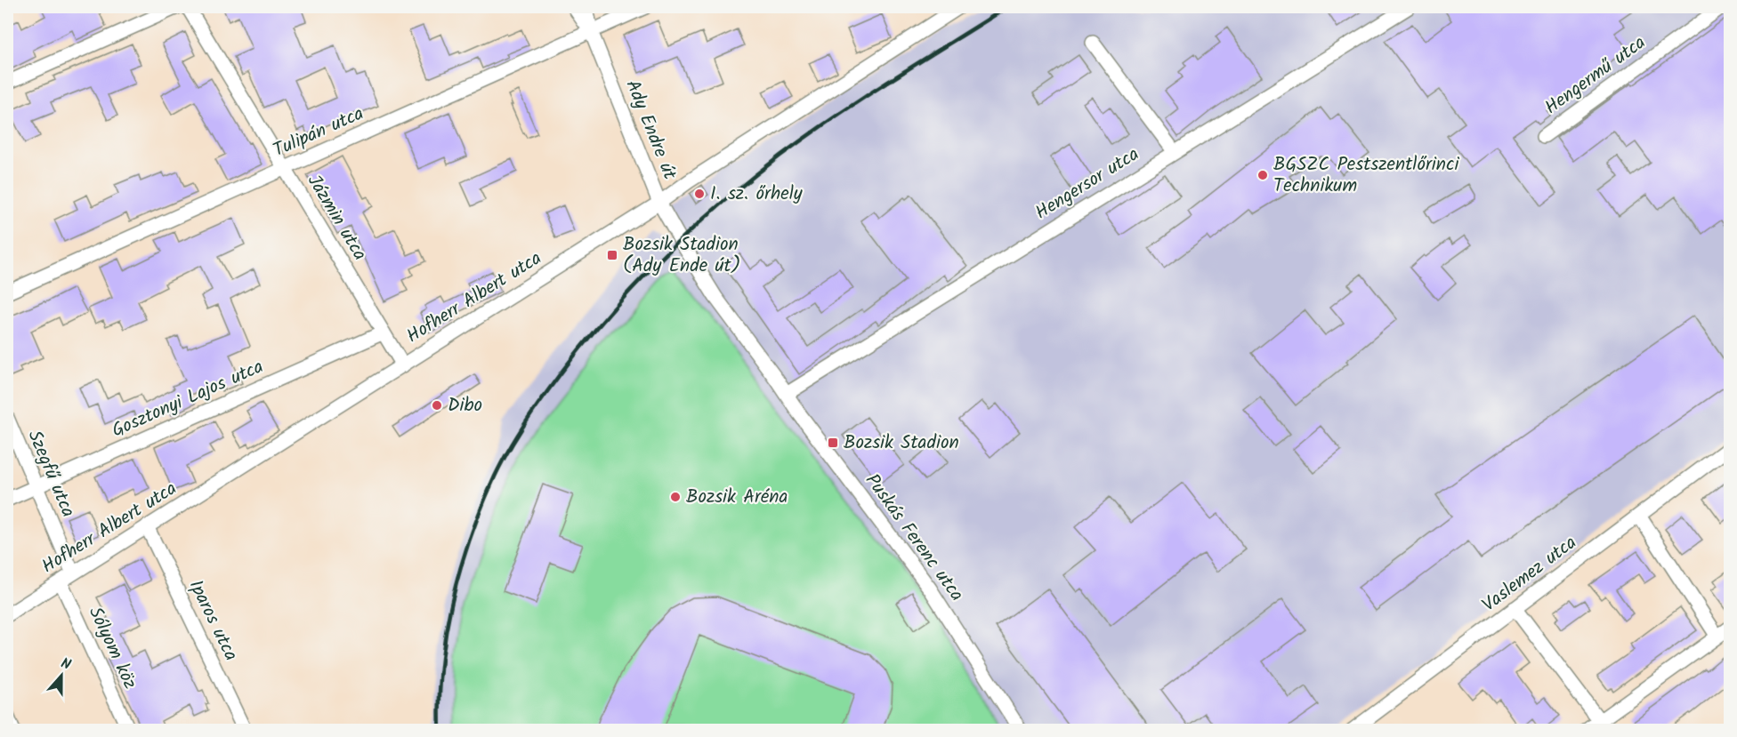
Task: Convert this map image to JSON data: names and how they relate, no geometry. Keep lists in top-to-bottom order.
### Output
{
  "streets": {
    "street": [
      "Hengermű utca",
      "Ady Endre út",
      "Tulipán utca",
      "Hengersor utca",
      "Jázmin utca",
      "Hofherr Albert utca",
      "Gosztonyi Lajos utca",
      "Szegfű utca",
      "Puskás Ferenc utca",
      "Vaslemez utca",
      "Iparos utca",
      "Sólyom köz"
    ]
  },
  "crossings": [
    ["Ady Endre út", "Tulipán utca"],
    ["Ady Endre út", "Hofherr Albert utca"],
    ["Ady Endre út", "Puskás Ferenc utca"],
    ["Tulipán utca", "Jázmin utca"],
    ["Hengersor utca", "Puskás Ferenc utca"],
    ["Jázmin utca", "Hofherr Albert utca"],
    ["Jázmin utca", "Gosztonyi Lajos utca"],
    ["Hofherr Albert utca", "Szegfű utca"],
    ["Hofherr Albert utca", "Iparos utca"],
    ["Hofherr Albert utca", "Sólyom köz"],
    ["Gosztonyi Lajos utca", "Szegfű utca"]
  ],
  "places": {
    "other": [
      "BGSZC Pestszentlőrinci Technikum",
      "I. sz. őrhely",
      "Dibo",
      "Bozsik Aréna"
    ],
    "transit": ["Bozsik Stadion (Ady Ende út)", "Bozsik Stadion"]
  },
  "north": "top"
}
